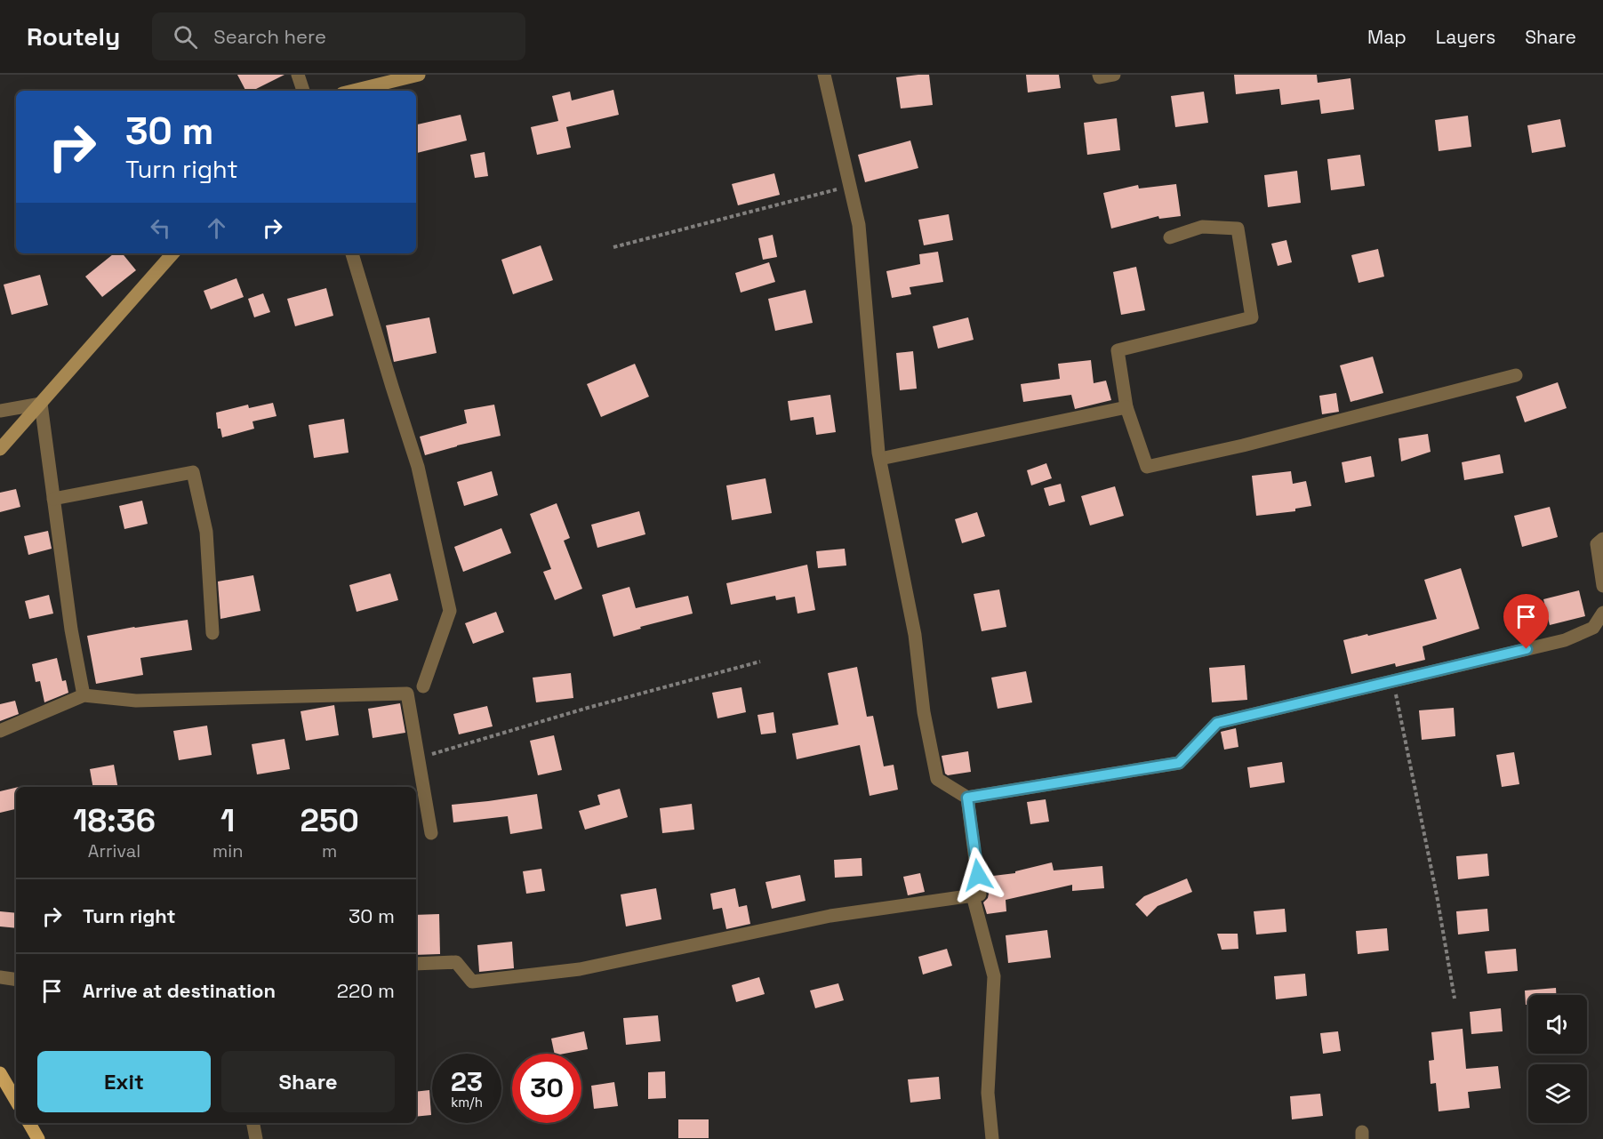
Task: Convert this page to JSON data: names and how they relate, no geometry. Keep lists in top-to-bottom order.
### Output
{
  "page": {
    "header": "Routely",
    "search": "Search here",
    "nav": ["Map", "Layers", "Share"],
    "turn": ["30 m", "Turn right"],
    "eta": [
      "18:36",
      "Arrival",
      "1",
      "min",
      "250",
      "m"
    ],
    "list": [
      {
        "name": "Turn right",
        "value": "30 m"
      },
      {
        "name": "Arrive at destination",
        "value": "220 m"
      }
    ],
    "buttons": ["Exit", "Share"],
    "speed": "23 km/h",
    "limit": "30"
  }
}
